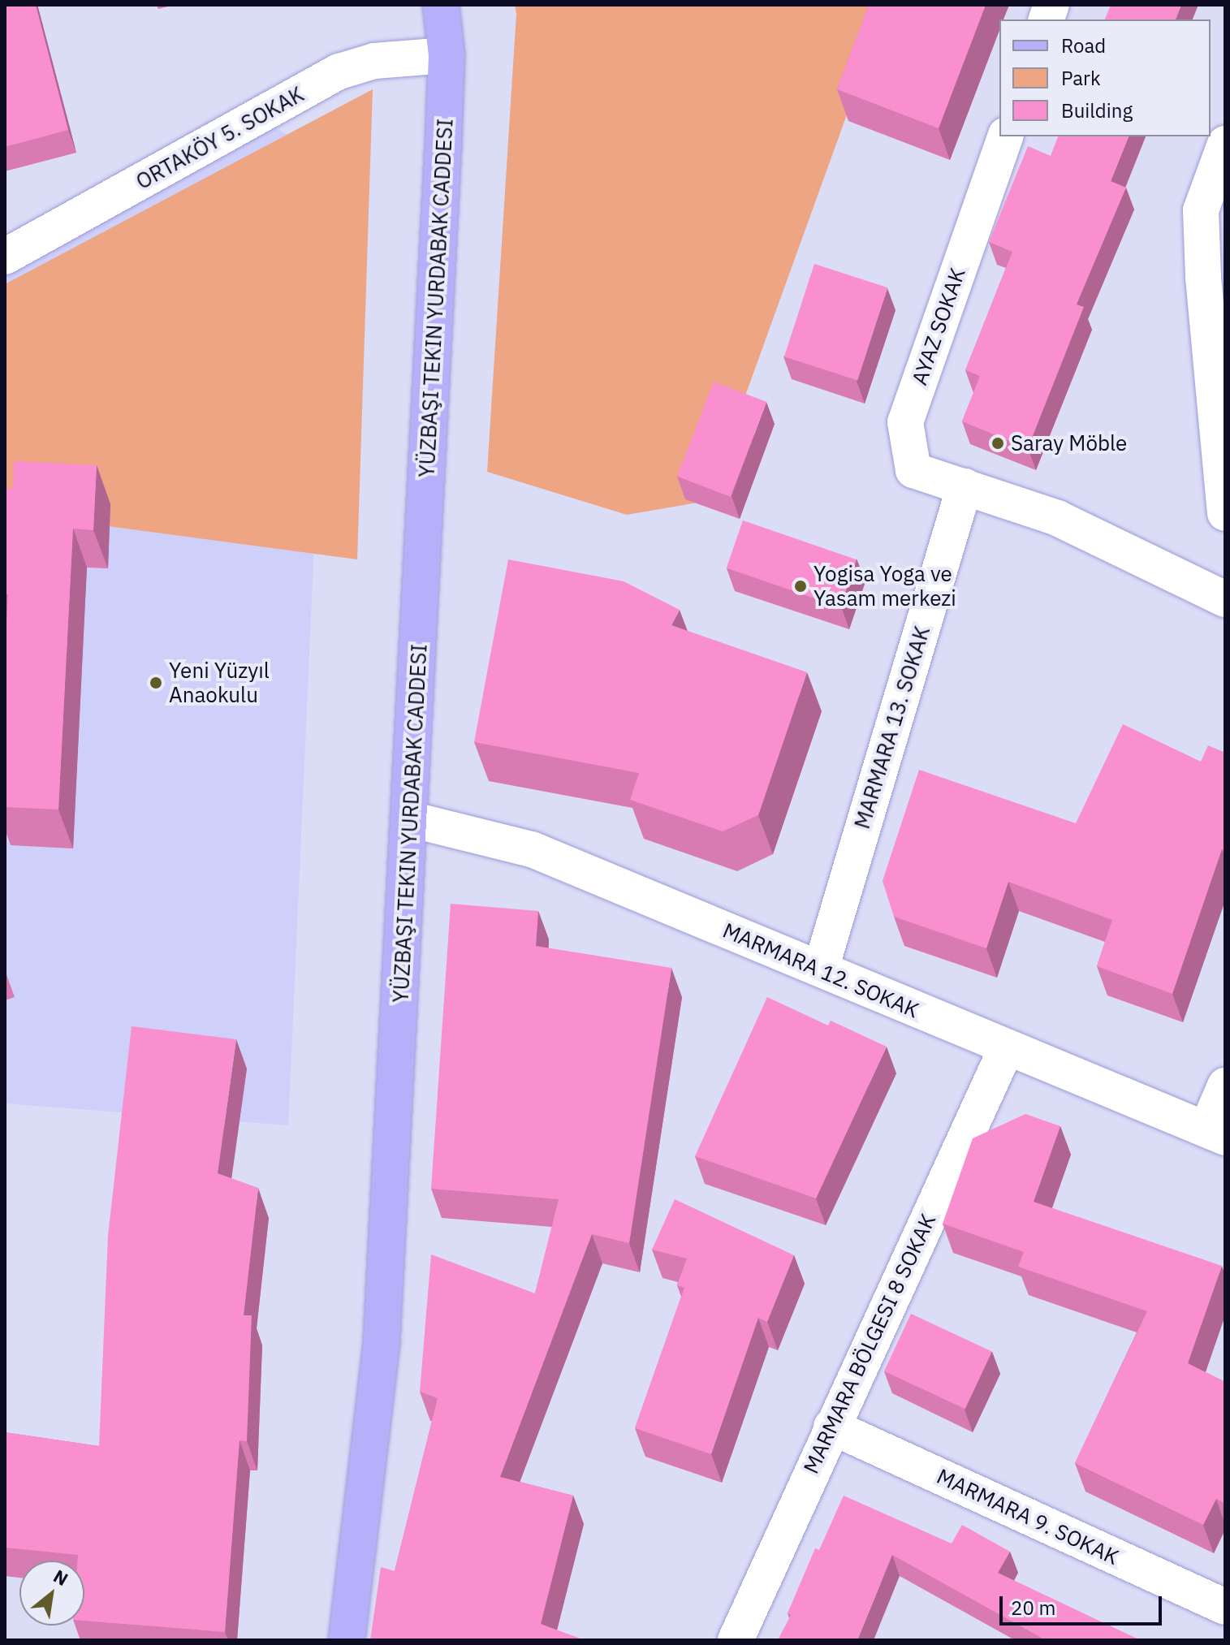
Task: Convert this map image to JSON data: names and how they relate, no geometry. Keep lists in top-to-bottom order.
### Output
{
  "streets": {
    "street": [
      "ORTAKÖY 5. SOKAK",
      "AYAZ SOKAK",
      "MARMARA 13. SOKAK",
      "MARMARA 12. SOKAK",
      "MARMARA BÖLGESI 8 SOKAK",
      "MARMARA 9. SOKAK"
    ]
  },
  "crossings": [
    ["AYAZ SOKAK", "MARMARA 13. SOKAK"],
    ["MARMARA 13. SOKAK", "MARMARA 12. SOKAK"],
    ["MARMARA 12. SOKAK", "MARMARA BÖLGESI 8 SOKAK"],
    ["MARMARA BÖLGESI 8 SOKAK", "MARMARA 9. SOKAK"]
  ],
  "places": ["Saray Möble", "Yogisa Yoga ve Yasam merkezi", "Yeni Yüzyıl Anaokulu"],
  "legend": ["Road", "Park", "Building"],
  "scale_bar": "20 m",
  "north": "top right"
}
